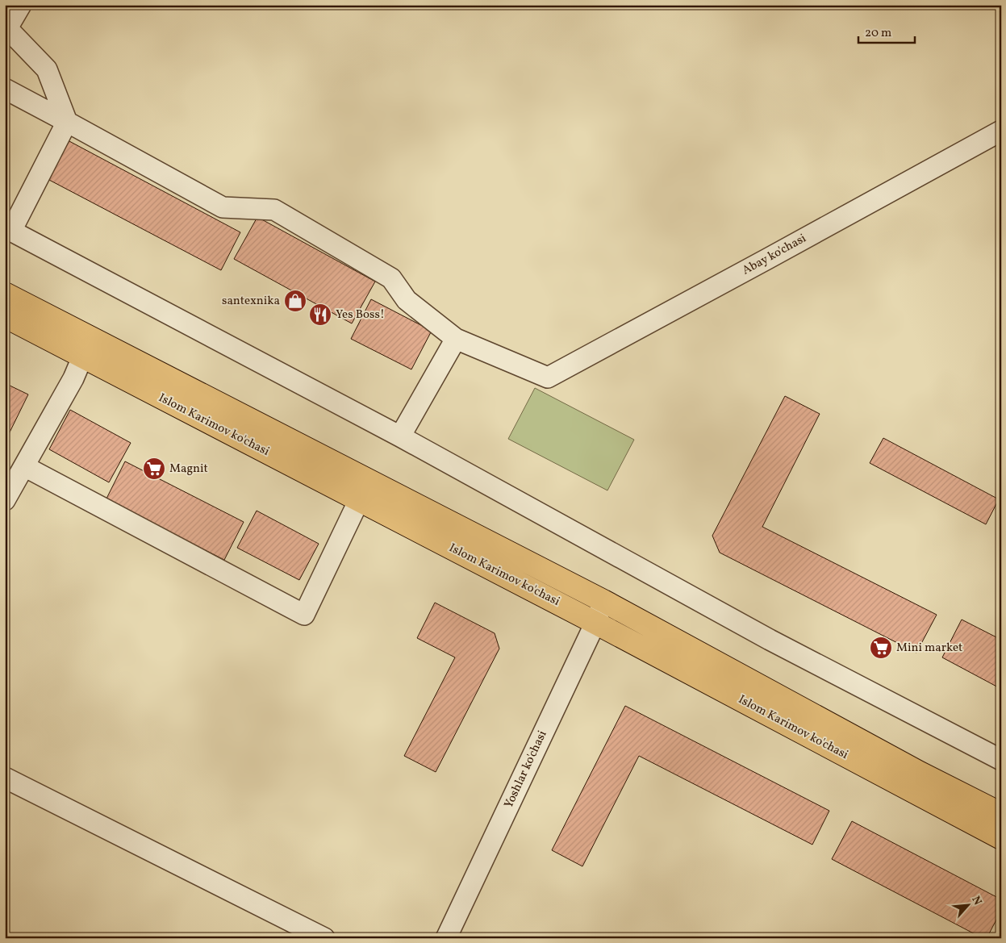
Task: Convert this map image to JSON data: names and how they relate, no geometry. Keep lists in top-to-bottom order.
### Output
{
  "streets": {
    "main road": ["Islom Karimov ko'chasi"],
    "street": ["Abay ko'chasi", "Yoshlar ko'chasi"]
  },
  "crossings": [
    ["Islom Karimov ko'chasi", "Yoshlar ko'chasi"]
  ],
  "places": {
    "shop": ["santexnika"],
    "restaurant": ["Yes Boss!"],
    "supermarket": ["Magnit", "Mini market"]
  },
  "scale_bar": "20 m",
  "north": "top right"
}
